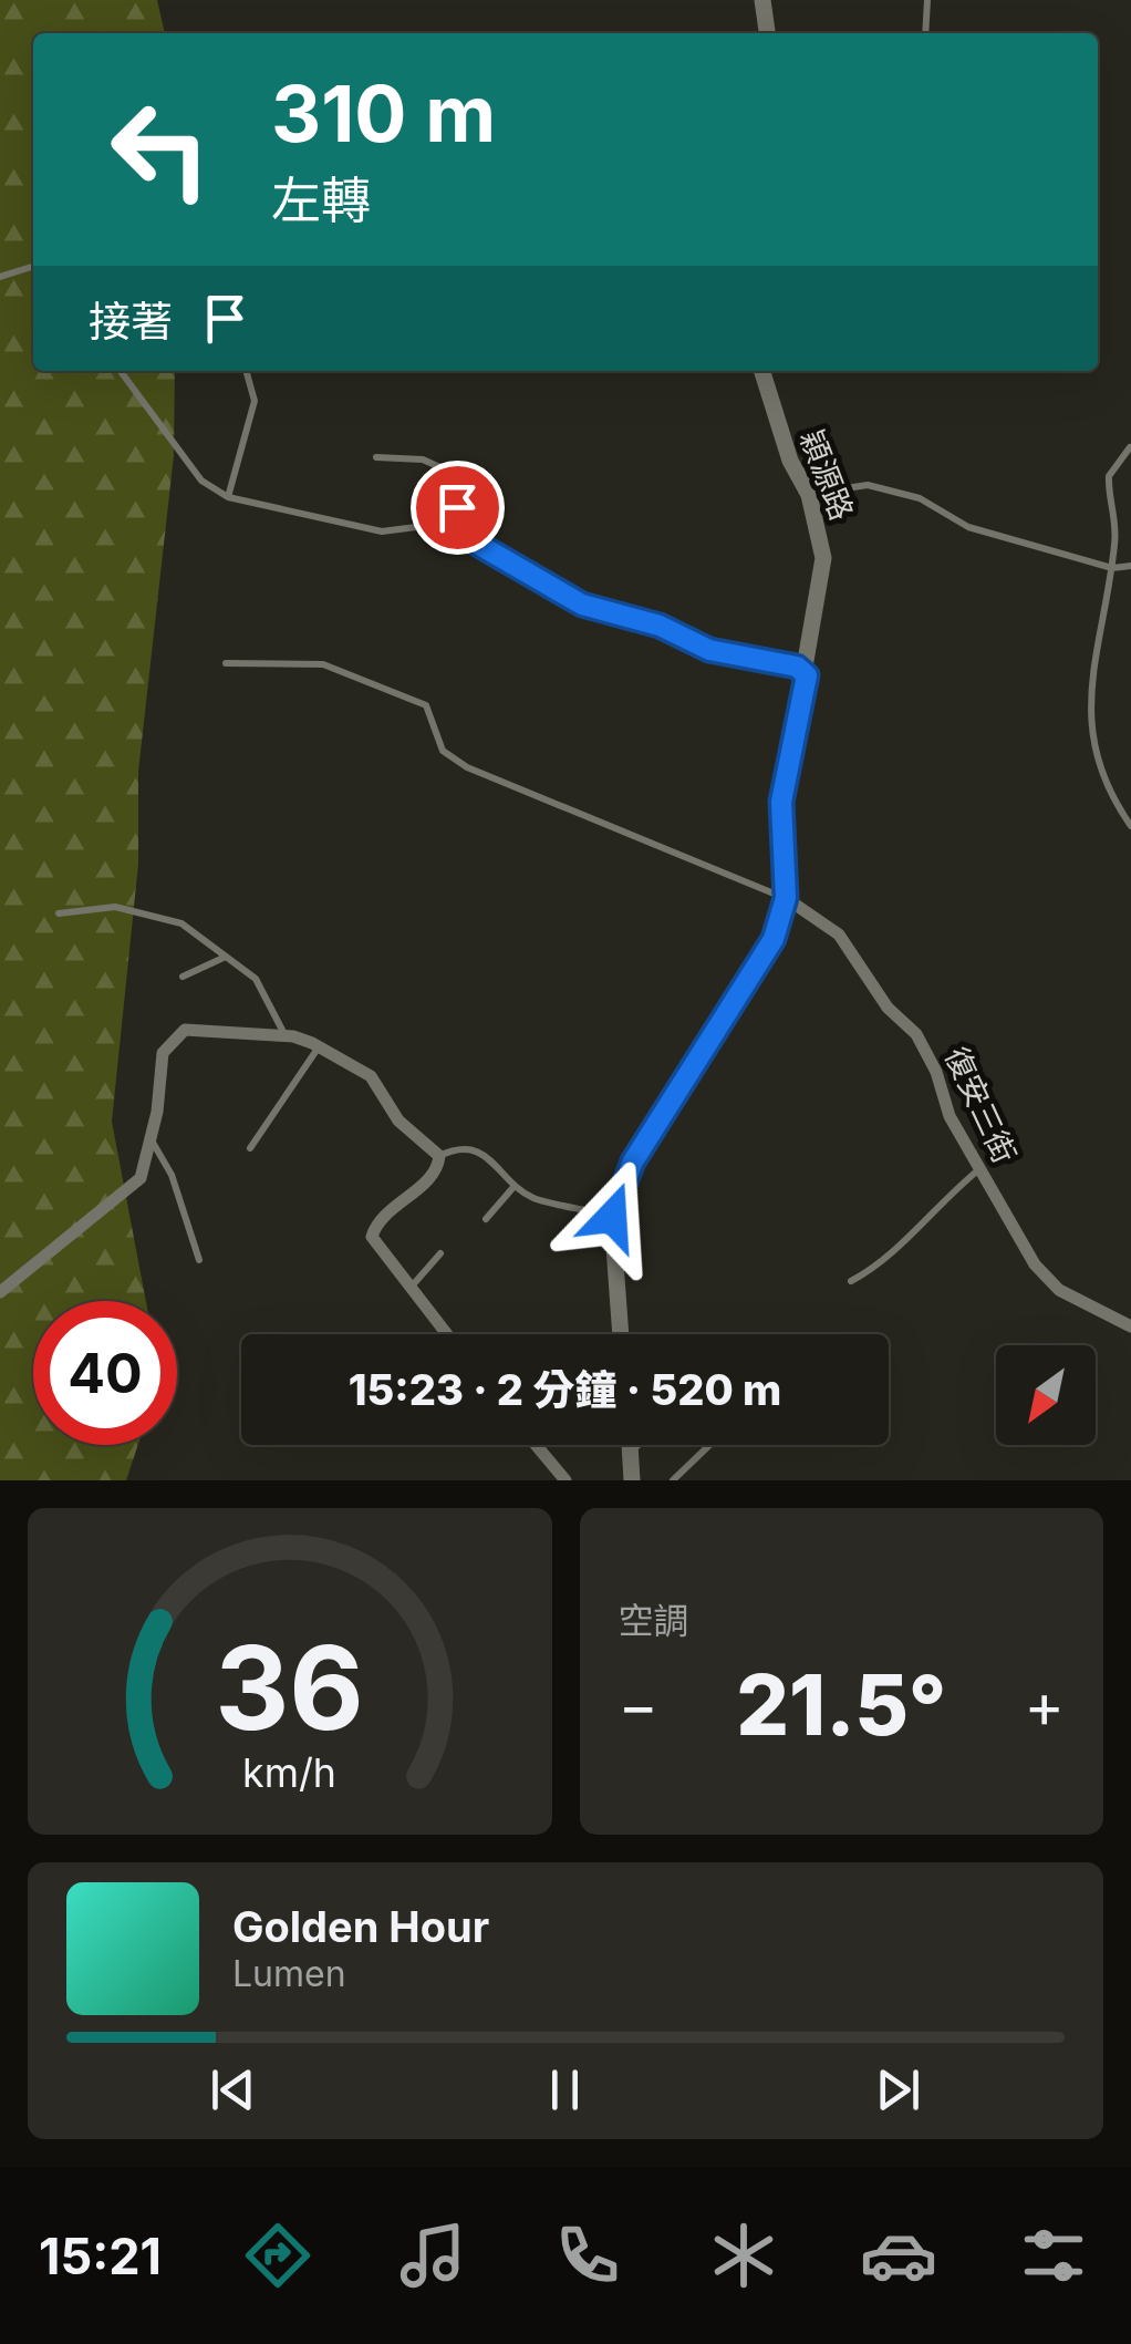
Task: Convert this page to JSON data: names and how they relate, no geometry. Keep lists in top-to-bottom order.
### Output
{
  "streets": {
    "street": ["穎源路", "復安三街"]
  },
  "crossings": [
    ["穎源路", "復安三街"]
  ],
  "north": "bottom left",
  "page": {
    "turn": ["310 m", "左轉"],
    "then": "接著",
    "limit": "40",
    "trip": "15:23 · 2 分鐘 · 520 m",
    "tile": "空調",
    "heat": ["−", "21.5°", "+"],
    "song": ["Golden Hour", "Lumen"],
    "tabs": "15:21",
    "gauge": ["36", "km/h"]
  }
}
